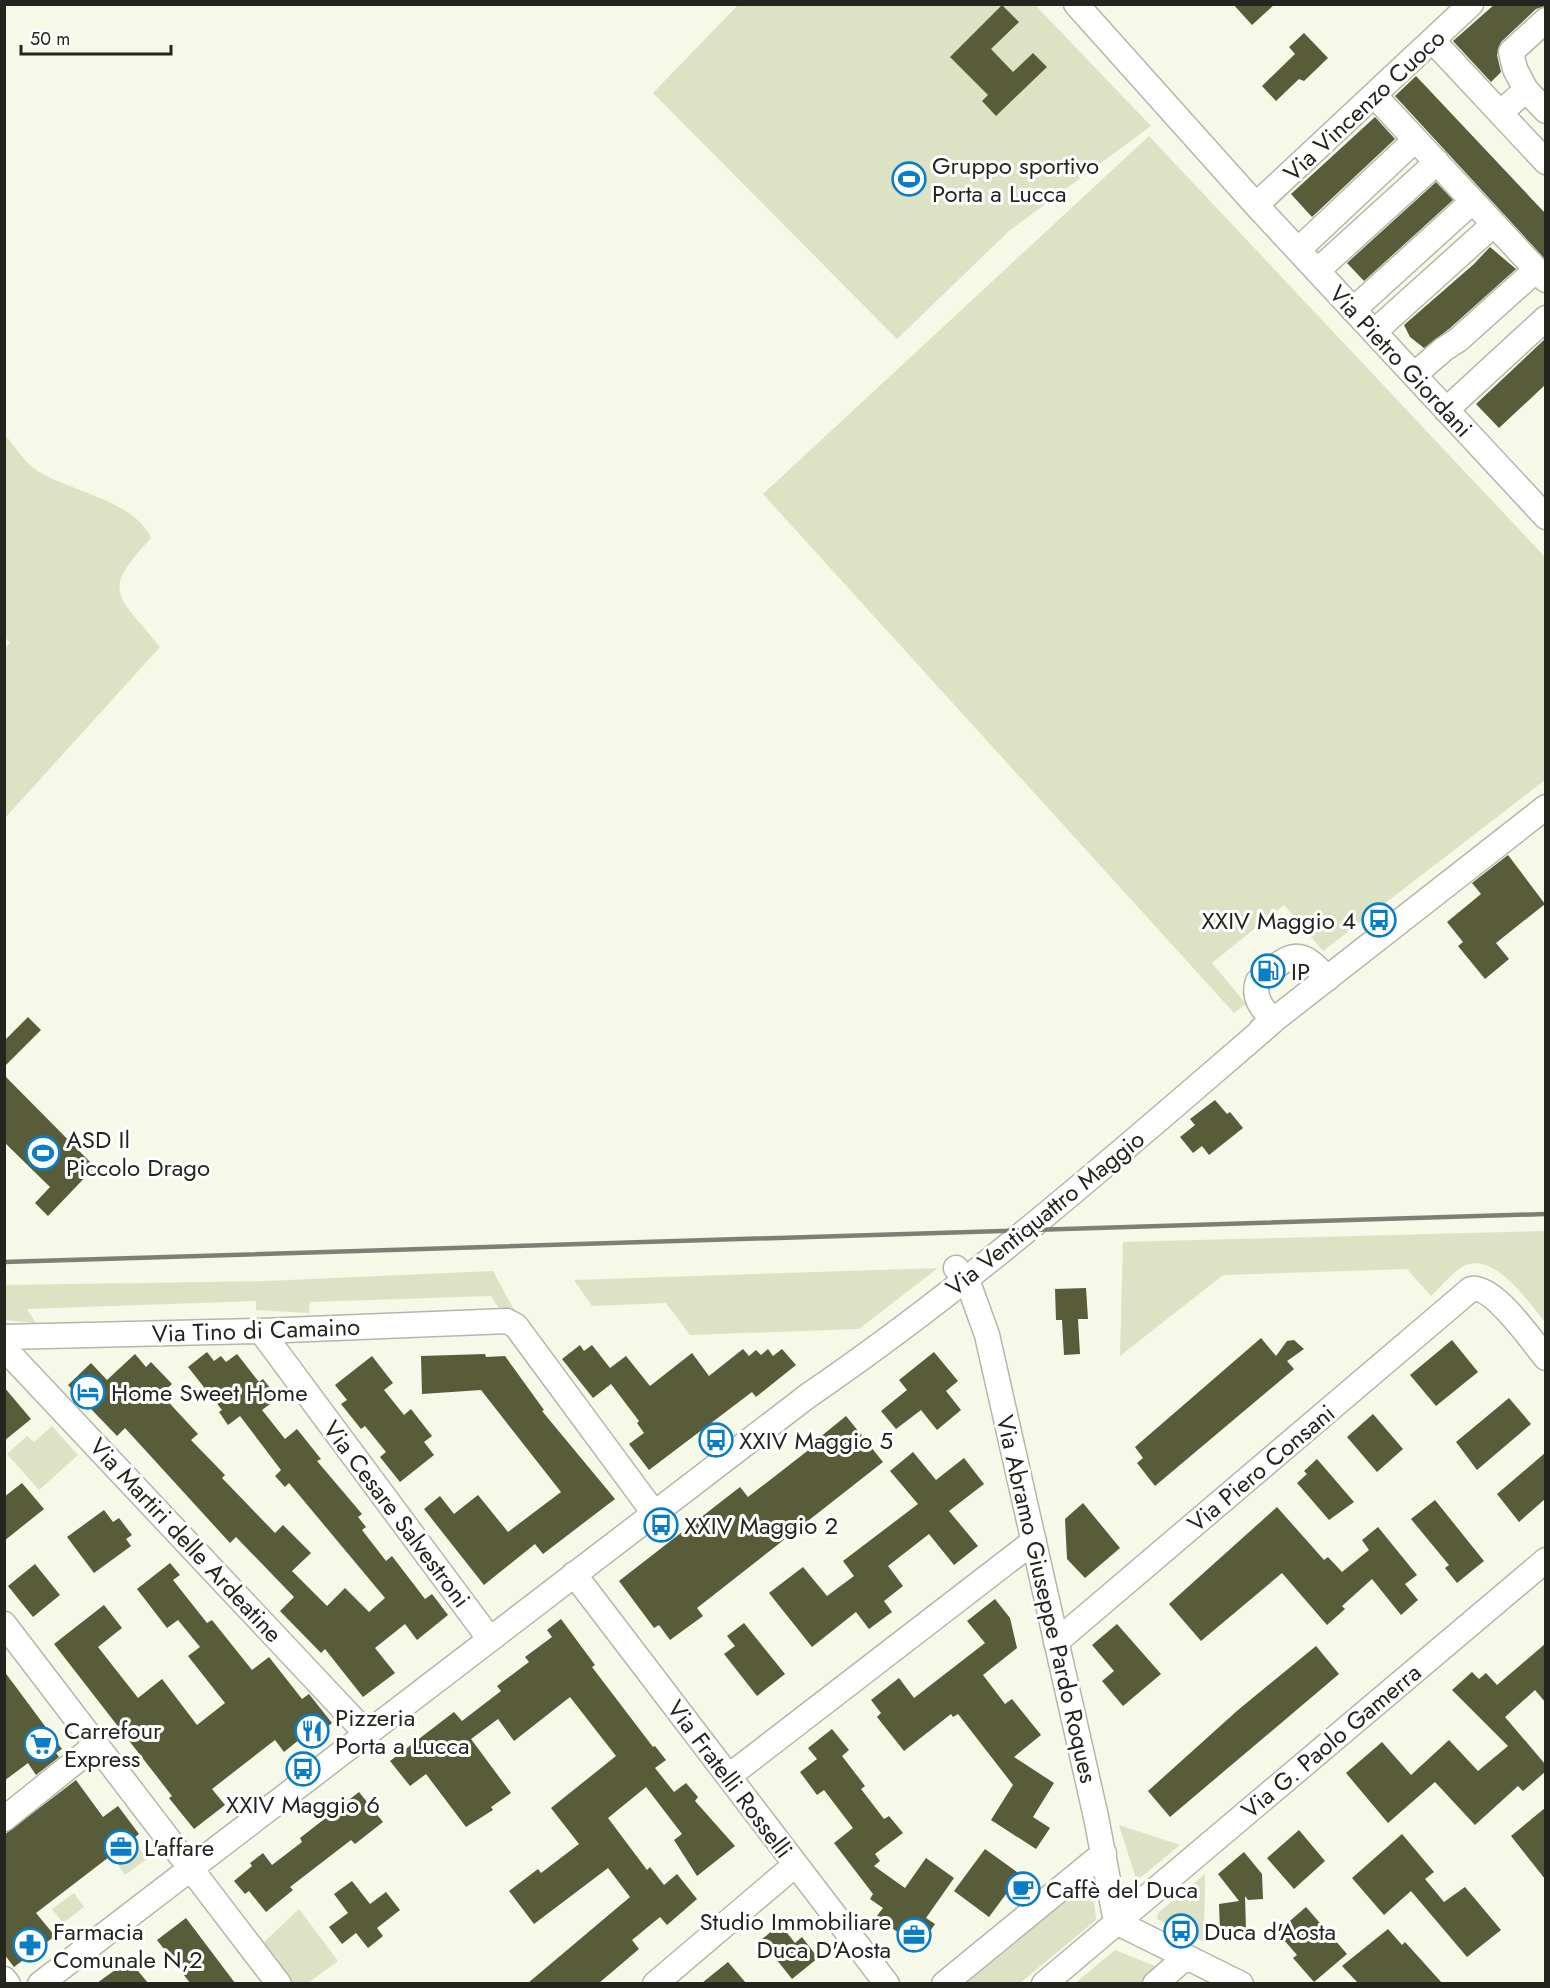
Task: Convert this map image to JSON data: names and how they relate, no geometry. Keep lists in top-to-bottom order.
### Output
{
  "streets": {
    "street": [
      "Via Vincenzo Cuoco",
      "Via Pietro Giordani",
      "Via Ventiquattro Maggio",
      "Via Tino di Camaino",
      "Via Piero Consani",
      "Via Cesare Salvestroni",
      "Via Martiri delle Ardeatine",
      "Via Abramo Giuseppe Pardo Roques",
      "Via G. Paolo Gamerra",
      "Via Fratelli Rosselli"
    ]
  },
  "crossings": [
    ["Via Vincenzo Cuoco", "Via Pietro Giordani"],
    ["Via Ventiquattro Maggio", "Via Tino di Camaino"],
    ["Via Ventiquattro Maggio", "Via Cesare Salvestroni"],
    ["Via Ventiquattro Maggio", "Via Martiri delle Ardeatine"],
    ["Via Ventiquattro Maggio", "Via Abramo Giuseppe Pardo Roques"],
    ["Via Ventiquattro Maggio", "Via Fratelli Rosselli"],
    ["Via Tino di Camaino", "Via Cesare Salvestroni"],
    ["Via Piero Consani", "Via Abramo Giuseppe Pardo Roques"],
    ["Via Abramo Giuseppe Pardo Roques", "Via G. Paolo Gamerra"]
  ],
  "places": {
    "sports": ["Gruppo sportivo Porta a Lucca", "ASD Il Piccolo Drago"],
    "bus stop": [
      "XXIV Maggio 4",
      "XXIV Maggio 5",
      "XXIV Maggio 2",
      "XXIV Maggio 6",
      "Duca d'Aosta"
    ],
    "fuel station": ["IP"],
    "hotel": ["Home Sweet Home"],
    "restaurant": ["Pizzeria Porta a Lucca"],
    "supermarket": ["Carrefour Express"],
    "office": ["L'affare", "Studio Immobiliare Duca D'Aosta"],
    "cafe": ["Caffè del Duca"],
    "pharmacy": ["Farmacia Comunale N,2"]
  },
  "scale_bar": "50 m"
}
